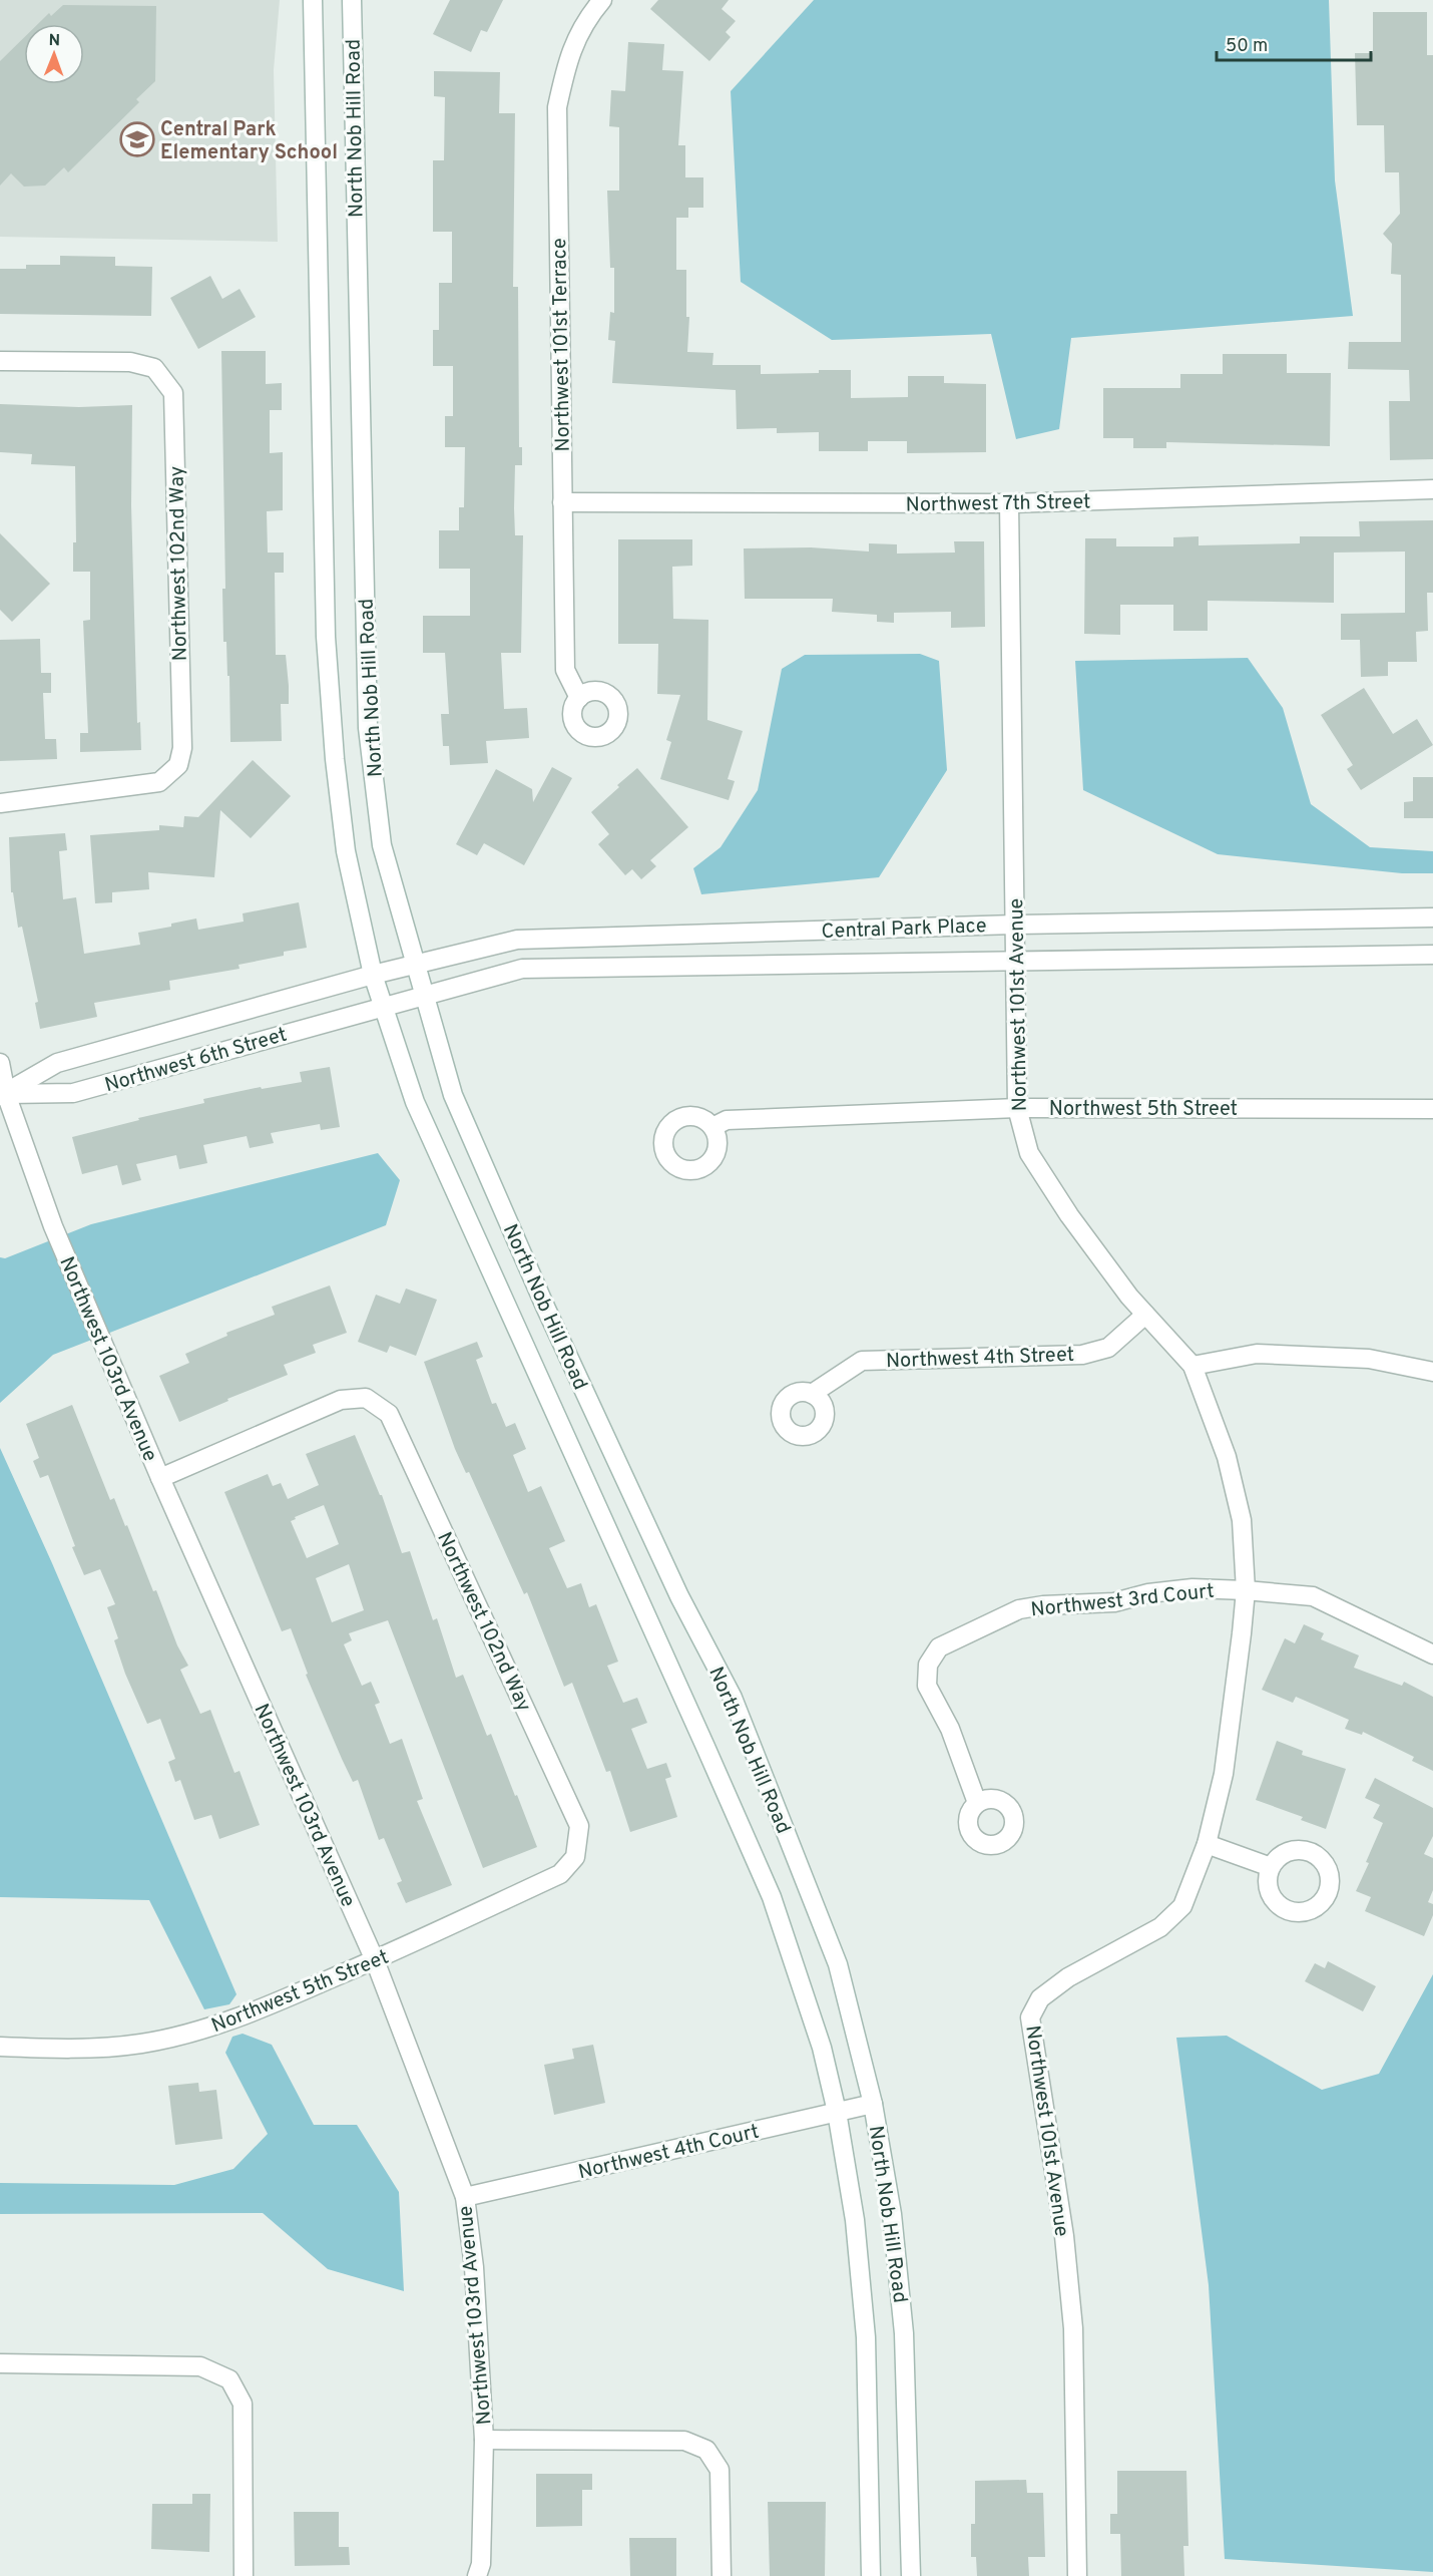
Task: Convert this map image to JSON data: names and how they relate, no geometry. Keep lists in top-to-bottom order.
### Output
{
  "streets": {
    "street": [
      "North Nob Hill Road",
      "Northwest 101st Terrace",
      "Northwest 7th Street",
      "Northwest 102nd Way",
      "Central Park Place",
      "Northwest 101st Avenue",
      "Northwest 6th Street",
      "Northwest 5th Street",
      "Northwest 4th Street",
      "Northwest 103rd Avenue",
      "Northwest 3rd Court",
      "Northwest 4th Court"
    ]
  },
  "crossings": [
    ["North Nob Hill Road", "Central Park Place"],
    ["North Nob Hill Road", "Northwest 6th Street"],
    ["North Nob Hill Road", "Northwest 4th Court"],
    ["Northwest 101st Terrace", "Northwest 7th Street"],
    ["Northwest 7th Street", "Northwest 101st Avenue"],
    ["Northwest 102nd Way", "Northwest 5th Street"],
    ["Northwest 102nd Way", "Northwest 103rd Avenue"],
    ["Central Park Place", "Northwest 101st Avenue"],
    ["Central Park Place", "Northwest 6th Street"],
    ["Northwest 101st Avenue", "Northwest 5th Street"],
    ["Northwest 101st Avenue", "Northwest 4th Street"],
    ["Northwest 101st Avenue", "Northwest 3rd Court"],
    ["Northwest 6th Street", "Northwest 103rd Avenue"],
    ["Northwest 5th Street", "Northwest 103rd Avenue"],
    ["Northwest 103rd Avenue", "Northwest 4th Court"]
  ],
  "places": {
    "school or university": ["Central Park Elementary School"]
  },
  "scale_bar": "50 m",
  "north": "top"
}
